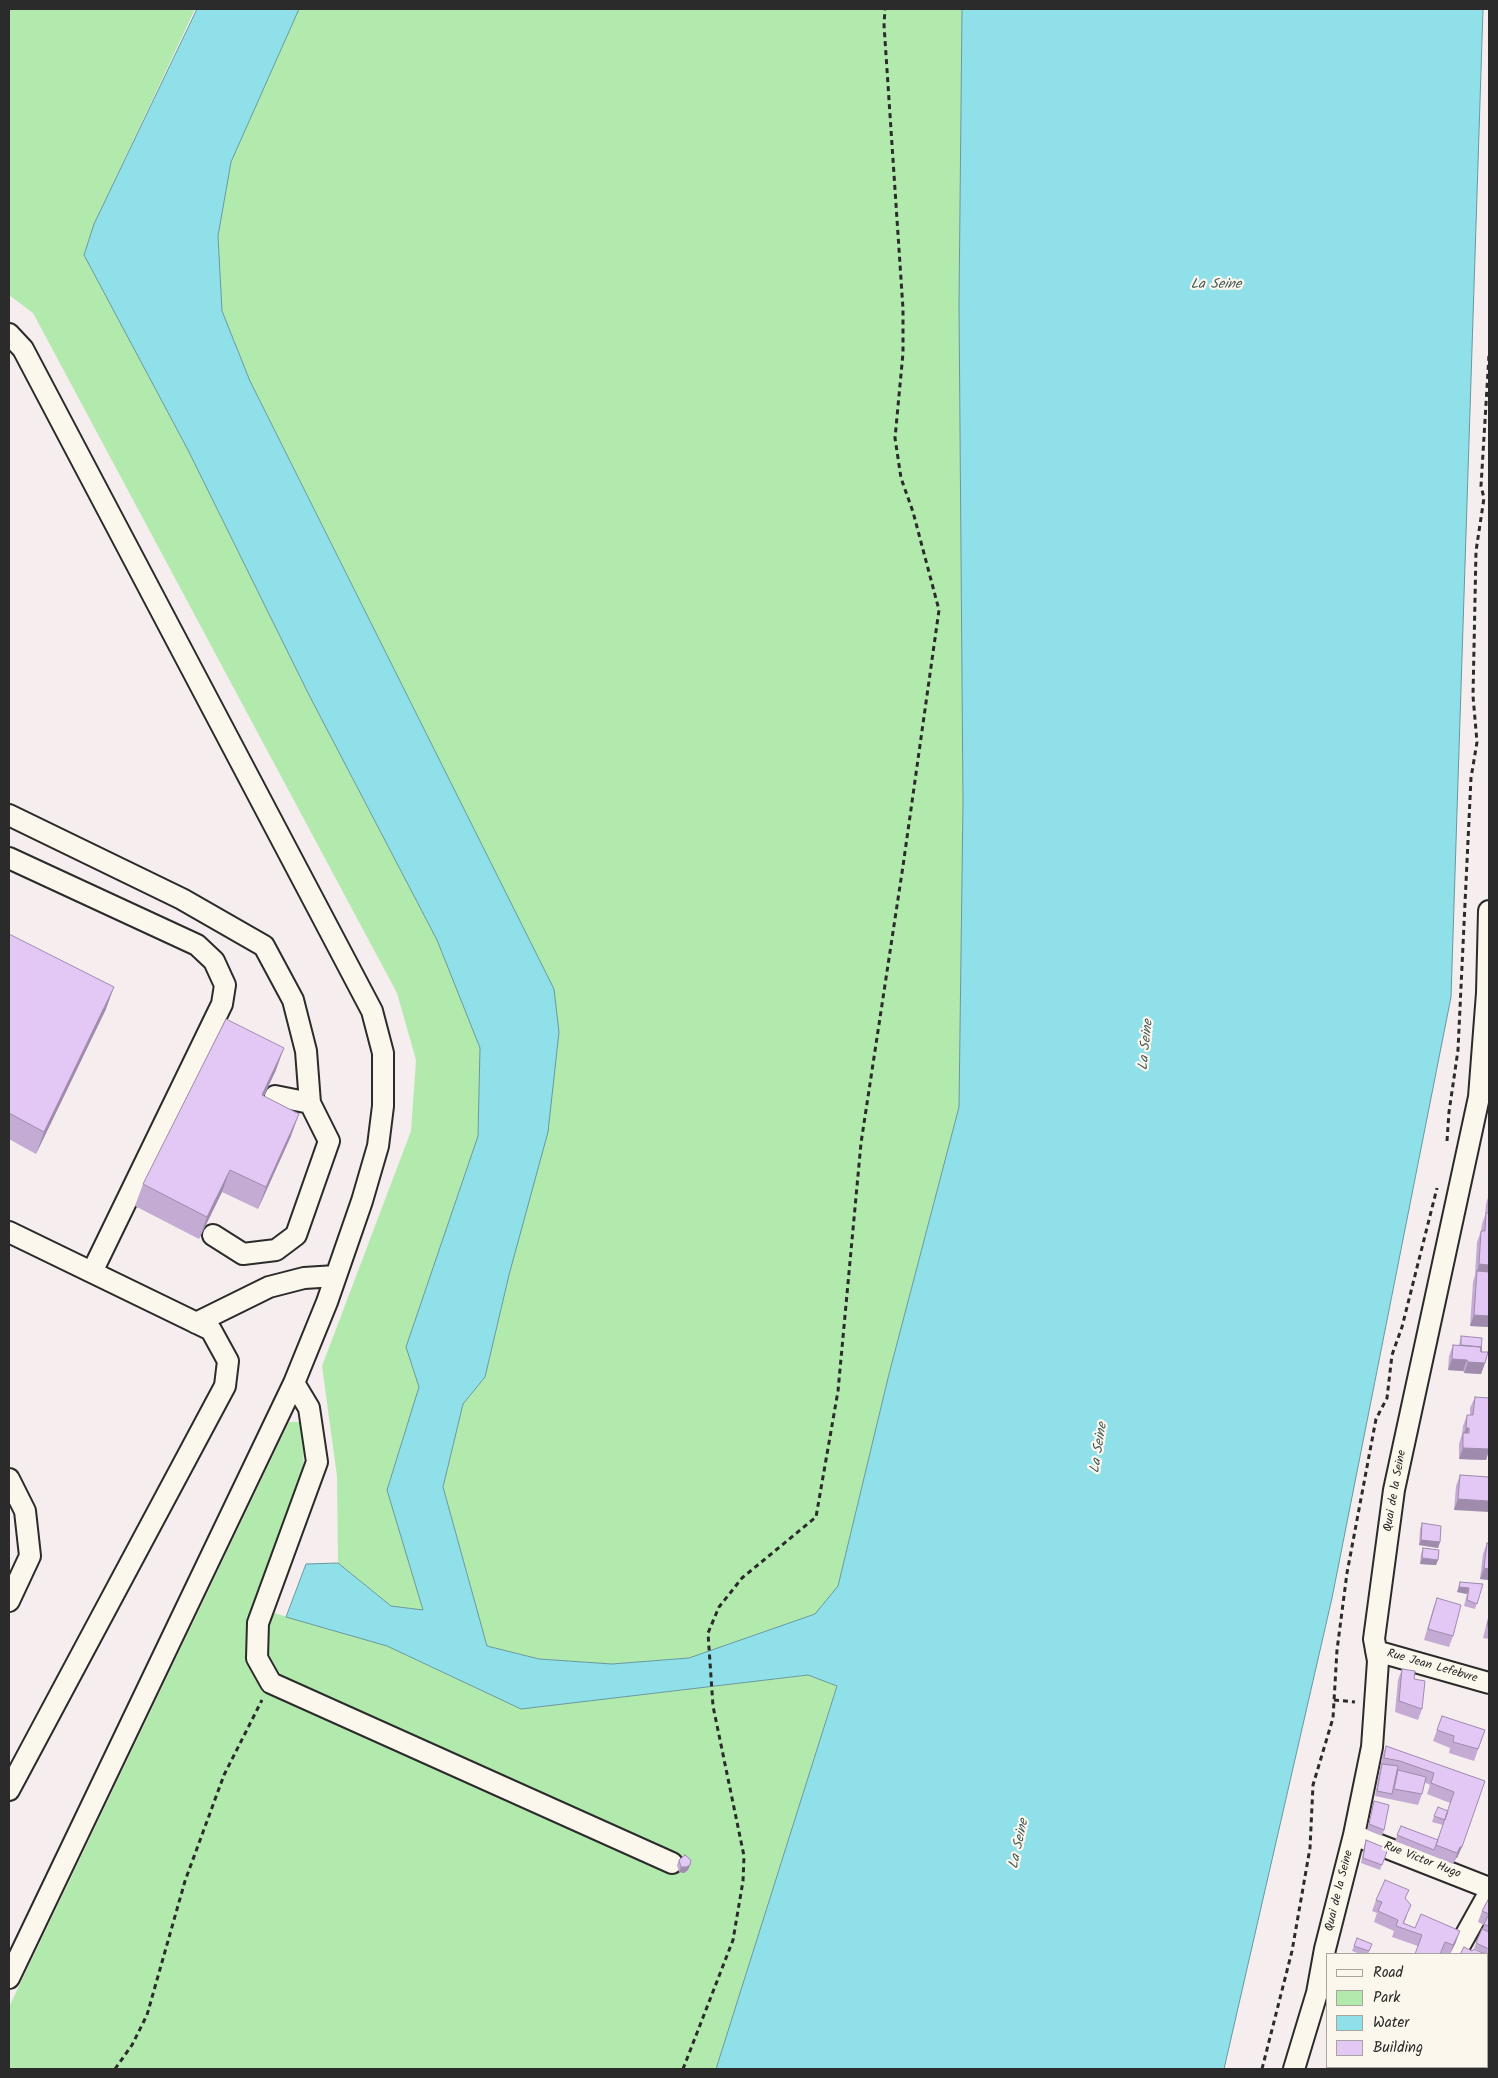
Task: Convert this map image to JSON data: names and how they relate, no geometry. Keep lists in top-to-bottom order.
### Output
{
  "streets": {
    "street": ["Quai de la Seine", "Rue Jean Lefebvre", "Rue Victor Hugo"]
  },
  "crossings": [
    ["Quai de la Seine", "Rue Jean Lefebvre"],
    ["Quai de la Seine", "Rue Victor Hugo"]
  ],
  "water": ["La Seine"],
  "legend": [
    "Road",
    "Park",
    "Water",
    "Building"
  ]
}
